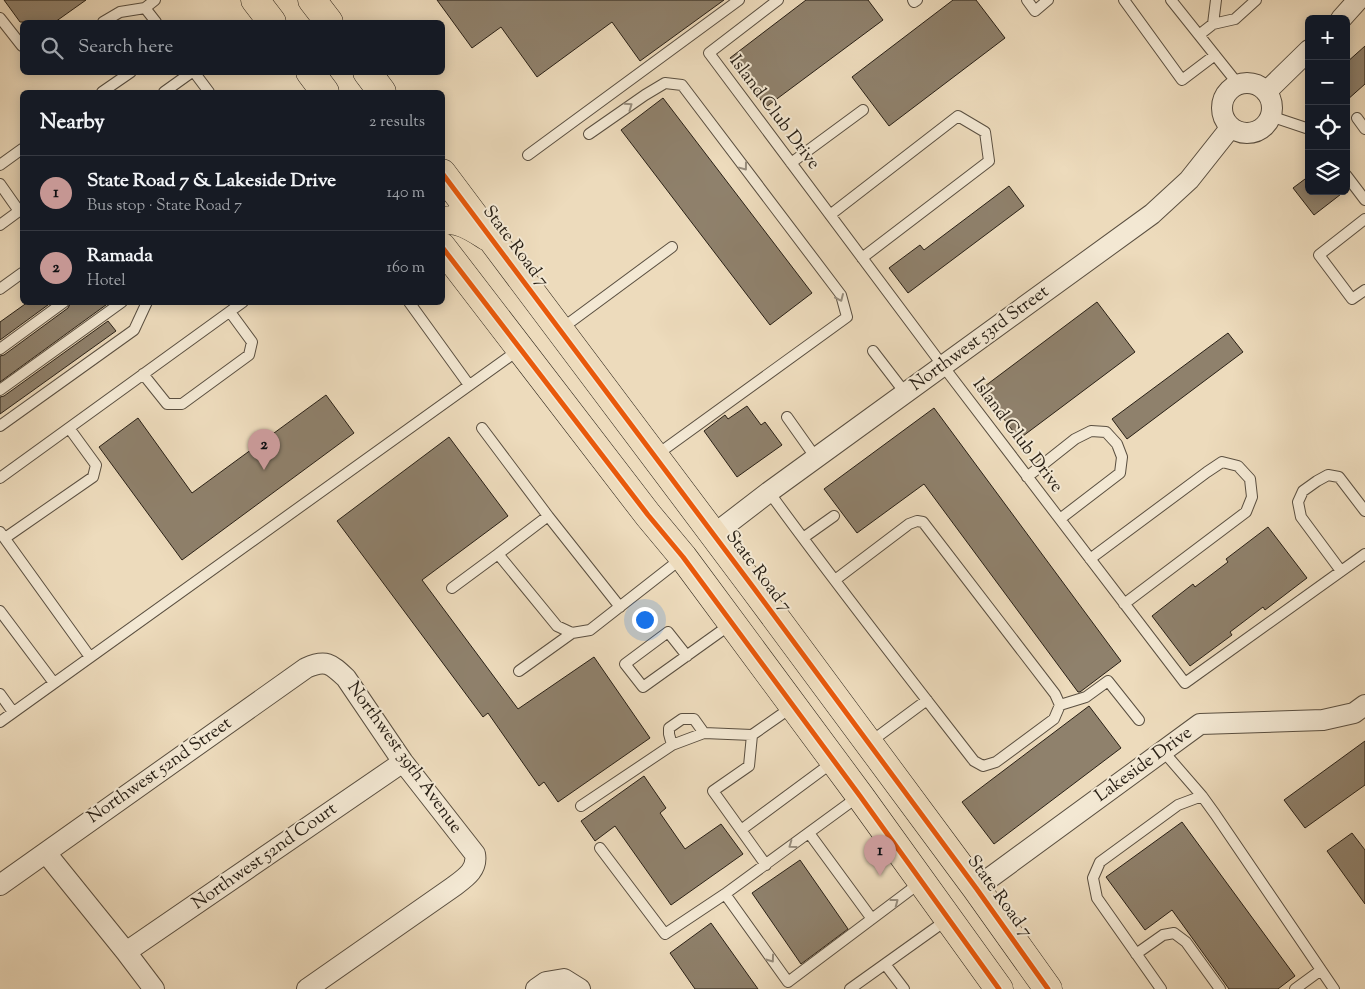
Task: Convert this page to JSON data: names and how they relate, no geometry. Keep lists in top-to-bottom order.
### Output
{
  "streets": {
    "main road": ["State Road 7"],
    "street": [
      "Northwest 53rd Street",
      "Northwest 39th Avenue",
      "Lakeside Drive",
      "Northwest 52nd Street",
      "Northwest 52nd Court"
    ],
    "lane": ["Island Club Drive"]
  },
  "crossings": [
    ["Island Club Drive", "Northwest 53rd Street"],
    ["State Road 7", "Northwest 53rd Street"],
    ["State Road 7", "Lakeside Drive"],
    ["Northwest 39th Avenue", "Northwest 52nd Street"],
    ["Northwest 39th Avenue", "Northwest 52nd Court"]
  ],
  "page": {
    "map_buttons": ["+", "−"],
    "search": "Search here",
    "heading": ["Nearby", "2 results"],
    "list": [
      {
        "mark": "1",
        "name": "State Road 7 & Lakeside Drive",
        "note": "Bus stop · State Road 7",
        "value": "140 m"
      },
      {
        "mark": "2",
        "name": "Ramada",
        "note": "Hotel",
        "value": "160 m"
      }
    ],
    "pins": ["2", "1"]
  }
}
